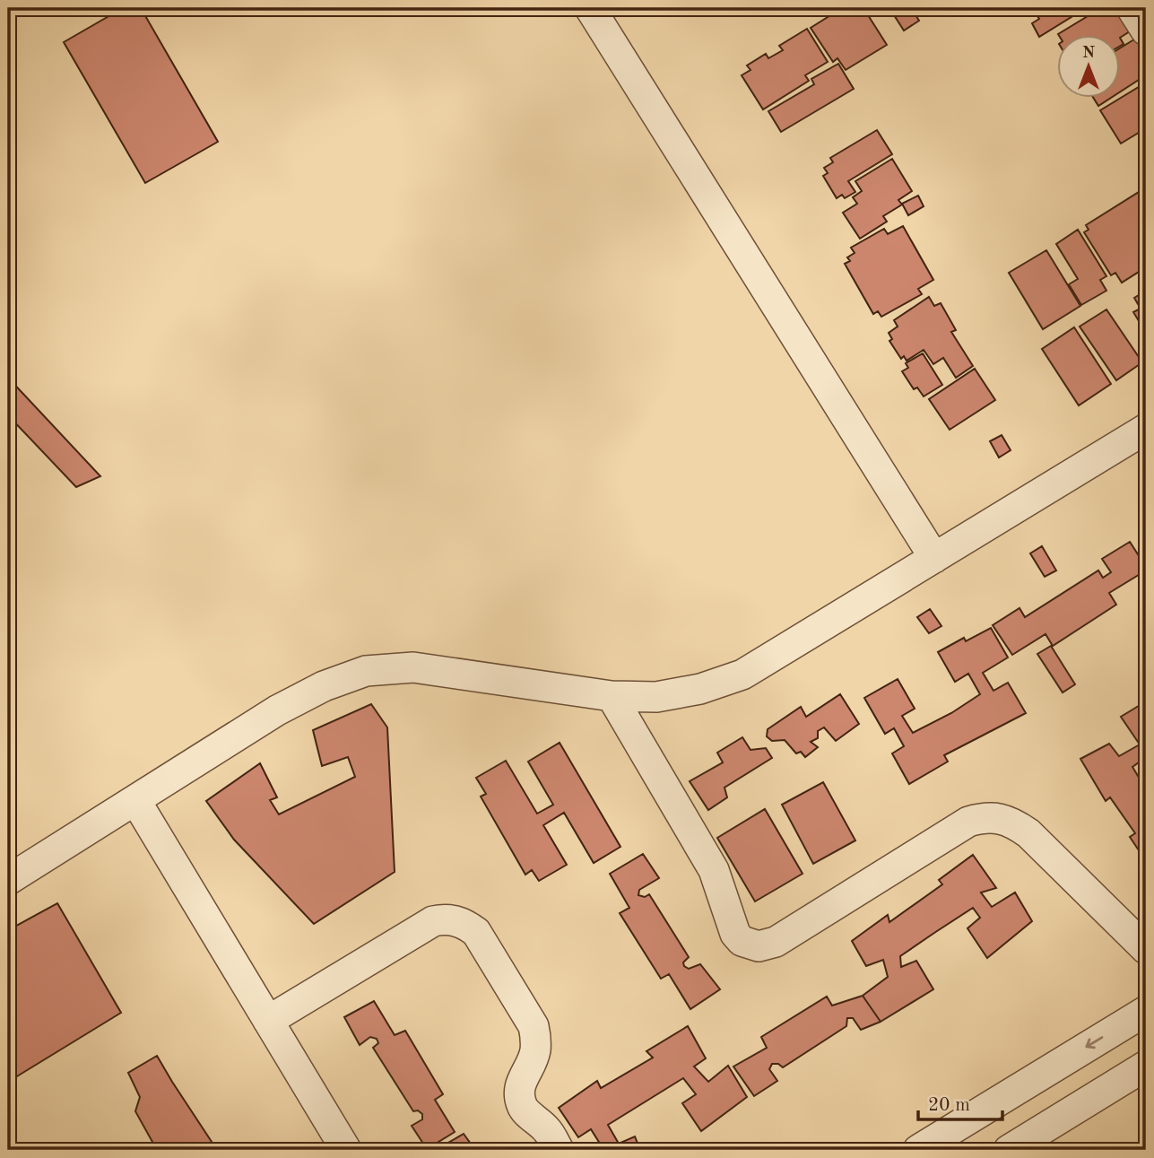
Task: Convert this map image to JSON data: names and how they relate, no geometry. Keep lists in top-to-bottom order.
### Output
{
  "scale_bar": "20 m",
  "north": "top"
}
